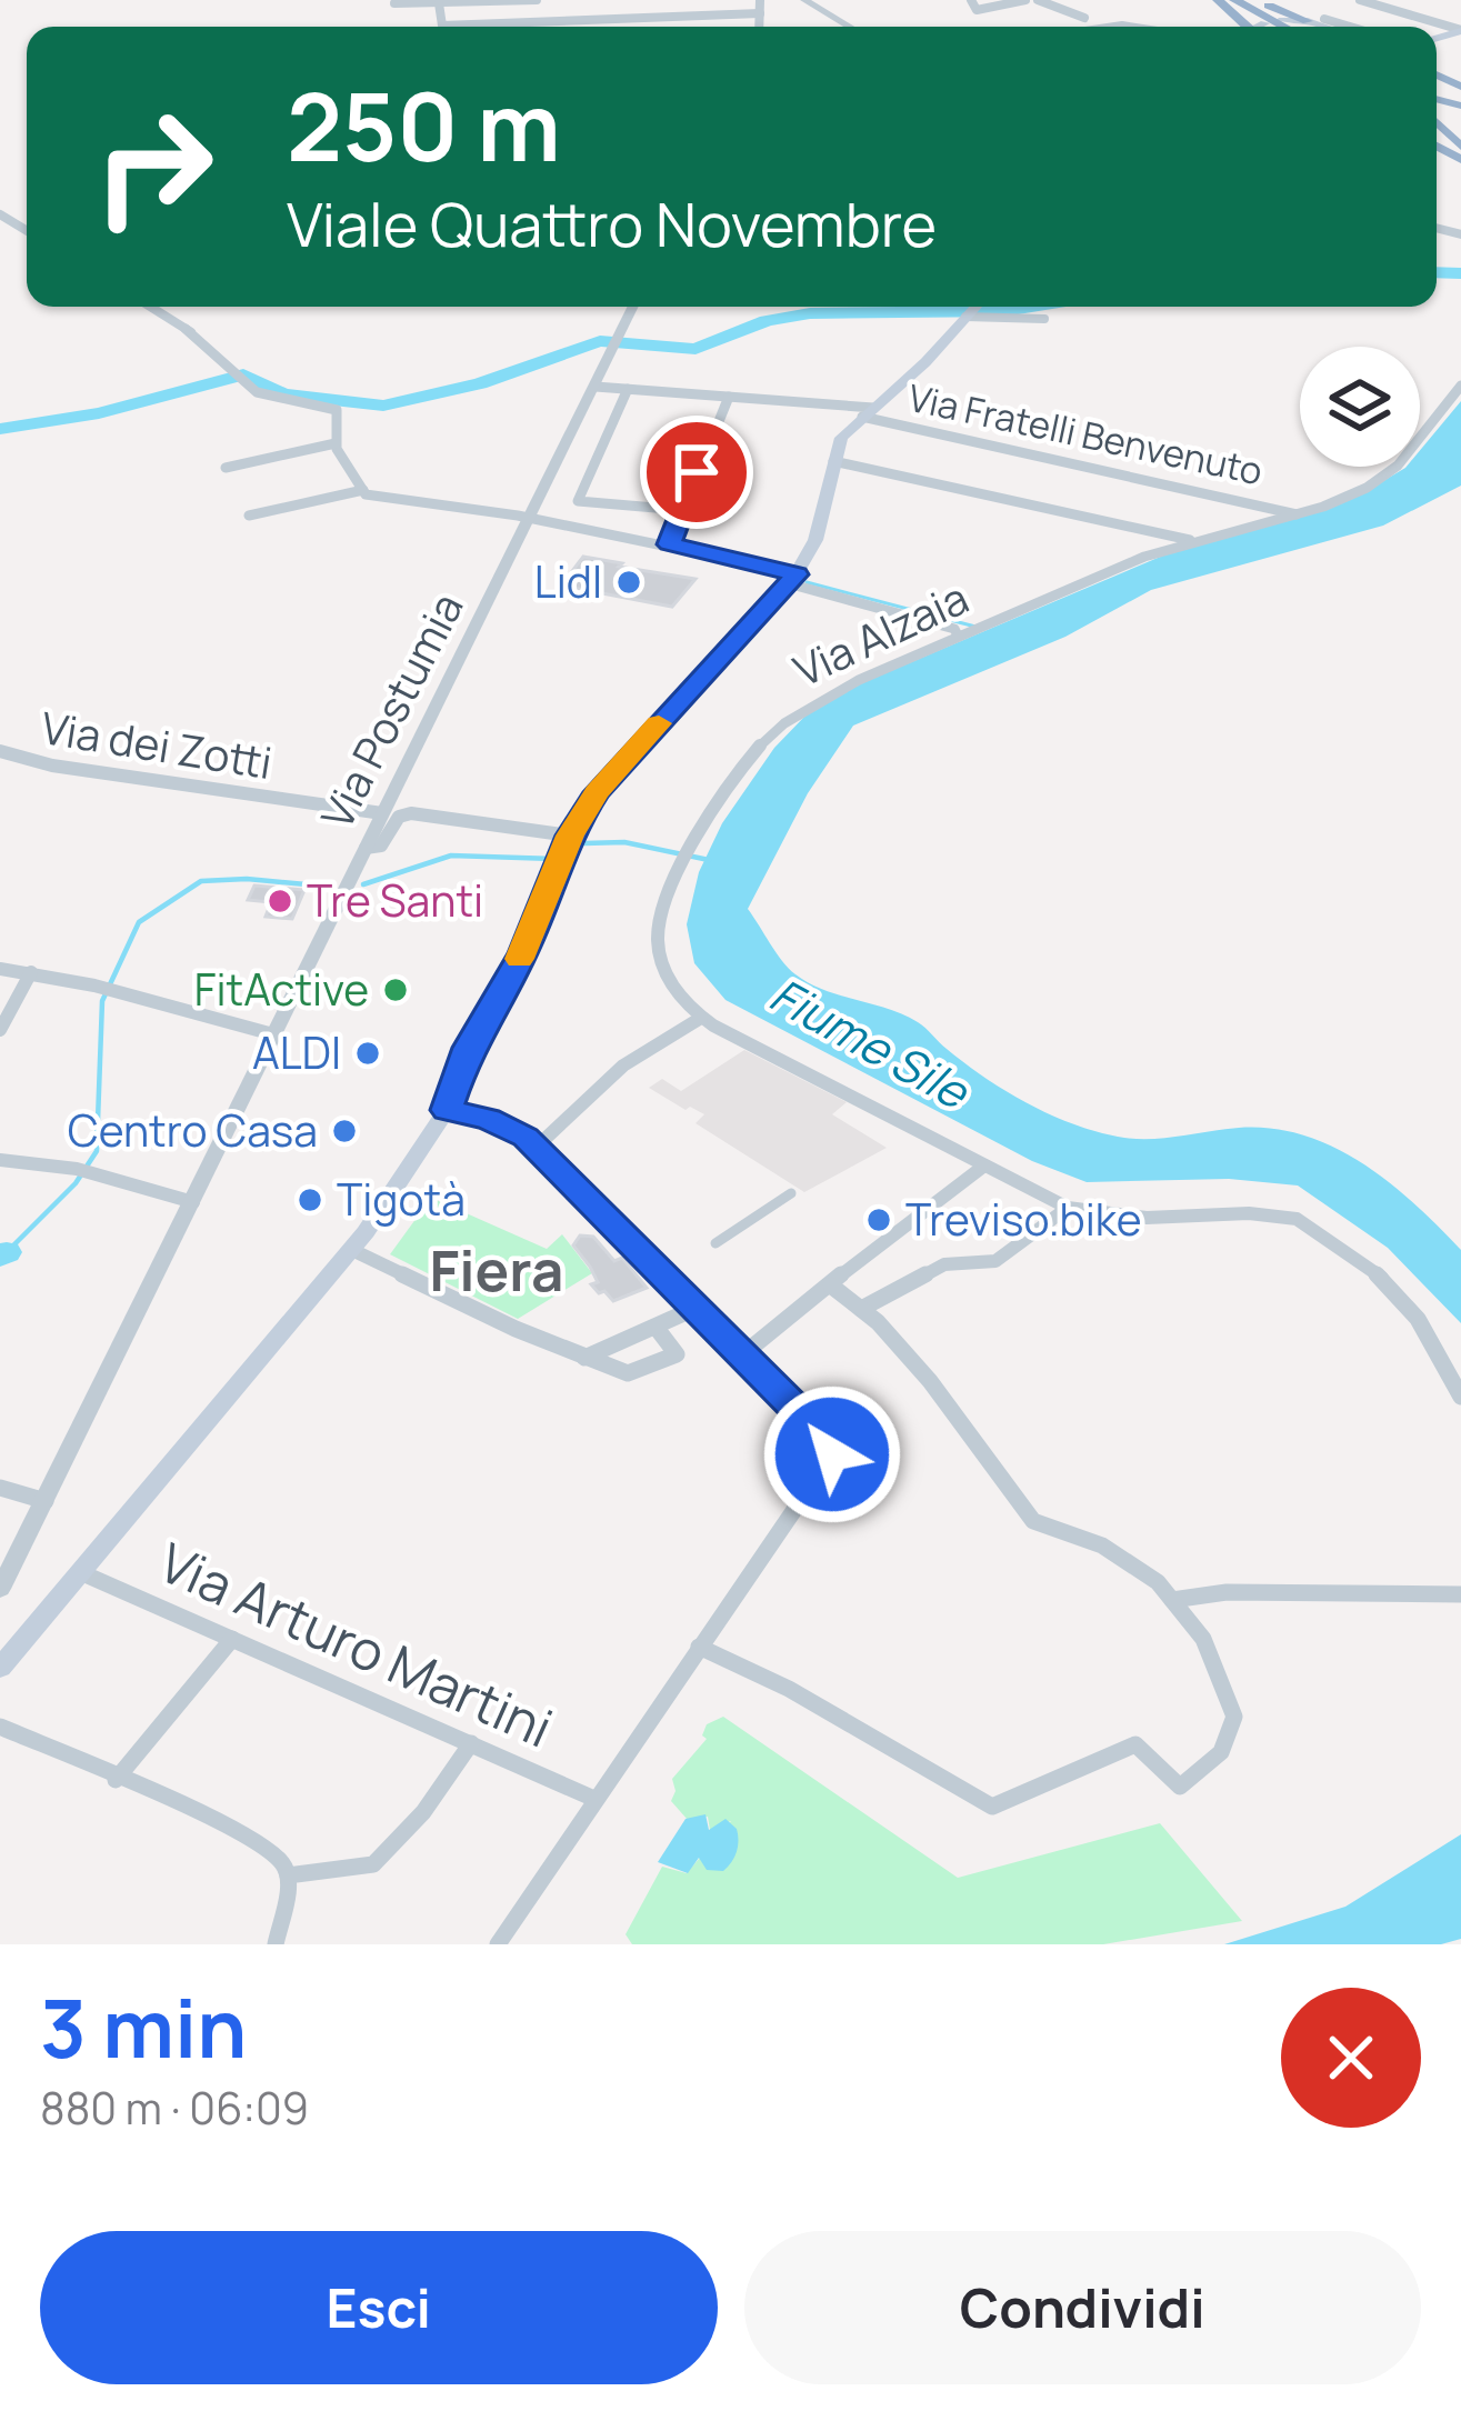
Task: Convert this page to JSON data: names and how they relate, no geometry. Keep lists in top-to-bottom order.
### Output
{
  "streets": {
    "street": [
      "Via Fratelli Benvenuto",
      "Via Alzaia",
      "Via Postumia",
      "Via dei Zotti",
      "Via Arturo Martini"
    ]
  },
  "crossings": [
    ["Via Fratelli Benvenuto", "Via Alzaia"],
    ["Via Fratelli Benvenuto", "Via Postumia"],
    ["Via Postumia", "Via dei Zotti"]
  ],
  "districts": ["Fiera"],
  "water": ["Fiume Sile"],
  "places": [
    "Lidl",
    "Tre Santi",
    "FitActive",
    "ALDI",
    "Centro Casa",
    "Tigotà",
    "Treviso.bike"
  ],
  "page": {
    "turn": ["250 m", "Viale Quattro Novembre"],
    "heading": ["3 min", "880 m · 06:09"],
    "buttons": ["Esci", "Condividi"]
  }
}
